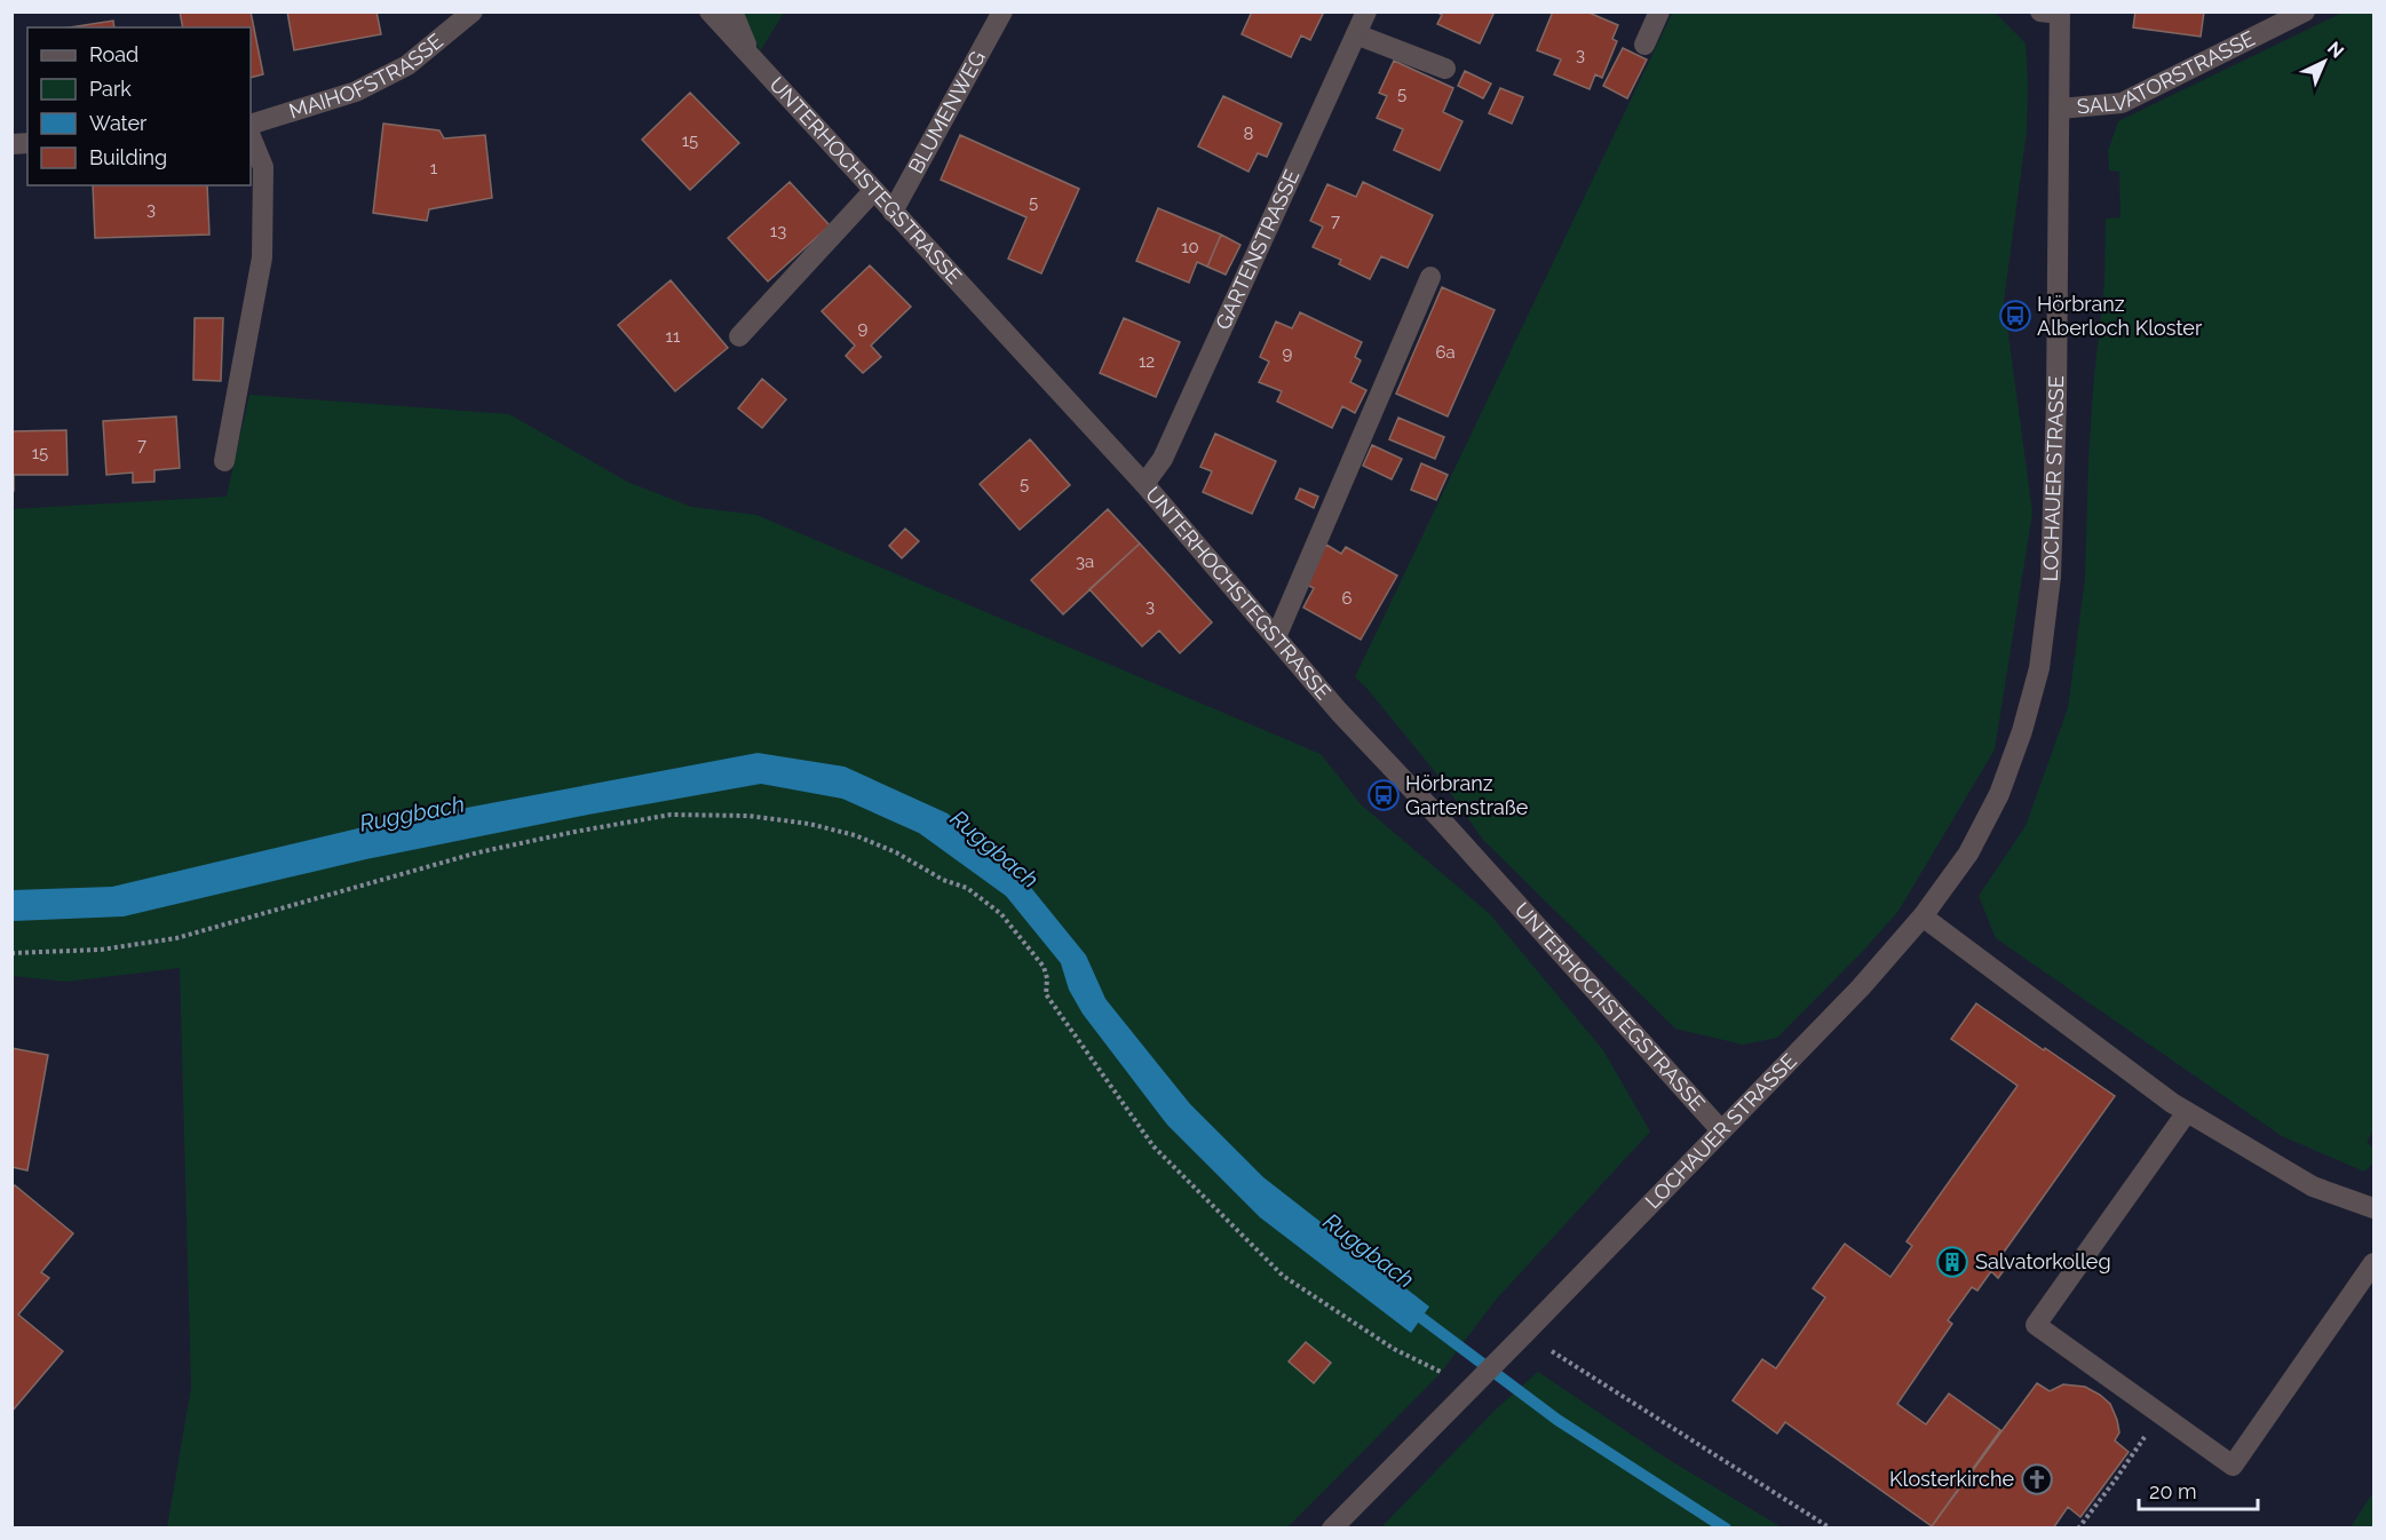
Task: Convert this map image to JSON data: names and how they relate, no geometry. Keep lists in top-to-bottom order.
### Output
{
  "streets": {
    "street": [
      "SALVATORSTRASSE",
      "MAIHOFSTRASSE",
      "BLUMENWEG",
      "UNTERHOCHSTEGSTRASSE",
      "GARTENSTRASSE",
      "LOCHAUER STRASSE"
    ]
  },
  "crossings": [
    ["SALVATORSTRASSE", "LOCHAUER STRASSE"],
    ["BLUMENWEG", "UNTERHOCHSTEGSTRASSE"],
    ["UNTERHOCHSTEGSTRASSE", "GARTENSTRASSE"],
    ["UNTERHOCHSTEGSTRASSE", "LOCHAUER STRASSE"]
  ],
  "water": ["Ruggbach"],
  "places": {
    "bus stop": ["Hörbranz Alberloch Kloster", "Hörbranz Gartenstraße"],
    "building": ["Salvatorkolleg"],
    "church": ["Klosterkirche"]
  },
  "house_numbers": [
    "3",
    "5",
    "8",
    "15",
    "1",
    "5",
    "3",
    "7",
    "13",
    "10",
    "9",
    "11",
    "6a",
    "9",
    "12",
    "7",
    "15",
    "5",
    "3a",
    "6",
    "3"
  ],
  "legend": [
    "Road",
    "Park",
    "Water",
    "Building"
  ],
  "scale_bar": "20 m",
  "north": "top right"
}
